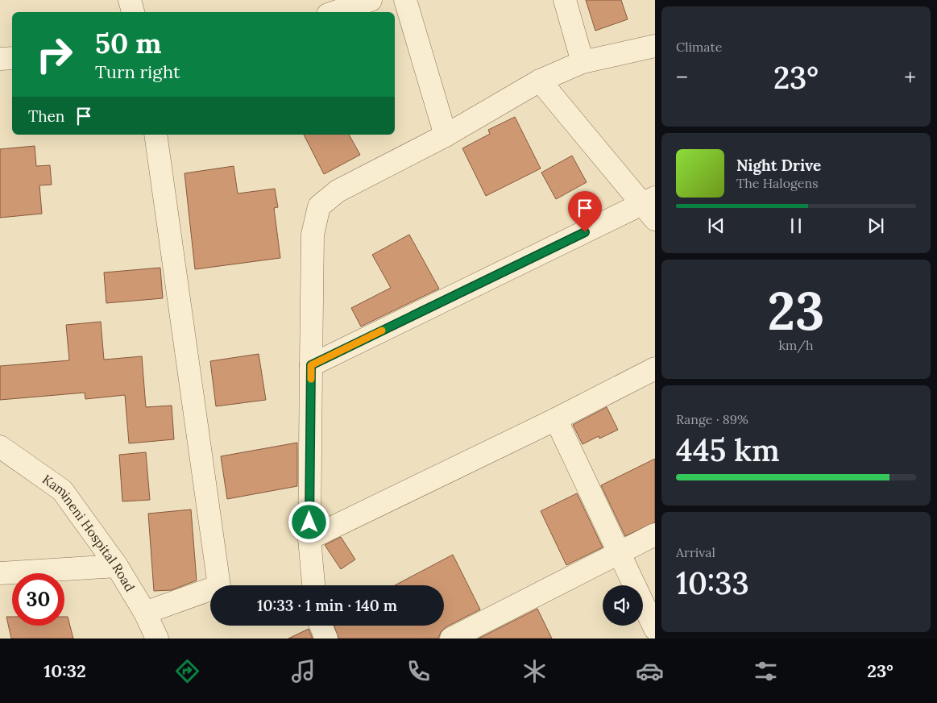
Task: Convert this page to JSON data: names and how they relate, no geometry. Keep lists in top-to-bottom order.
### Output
{
  "streets": {
    "street": ["Kamineni Hospital Road"]
  },
  "page": {
    "tile": [
      "Climate",
      ["23", "km/h"],
      ["Range · 89%", "445 km"],
      ["Arrival", "10:33"]
    ],
    "turn": ["50 m", "Turn right"],
    "heat": ["−", "23°", "+"],
    "then": "Then",
    "song": ["Night Drive", "The Halogens"],
    "limit": "30",
    "trip": "10:33 · 1 min · 140 m",
    "tabs": ["10:32", "23°"]
  }
}
